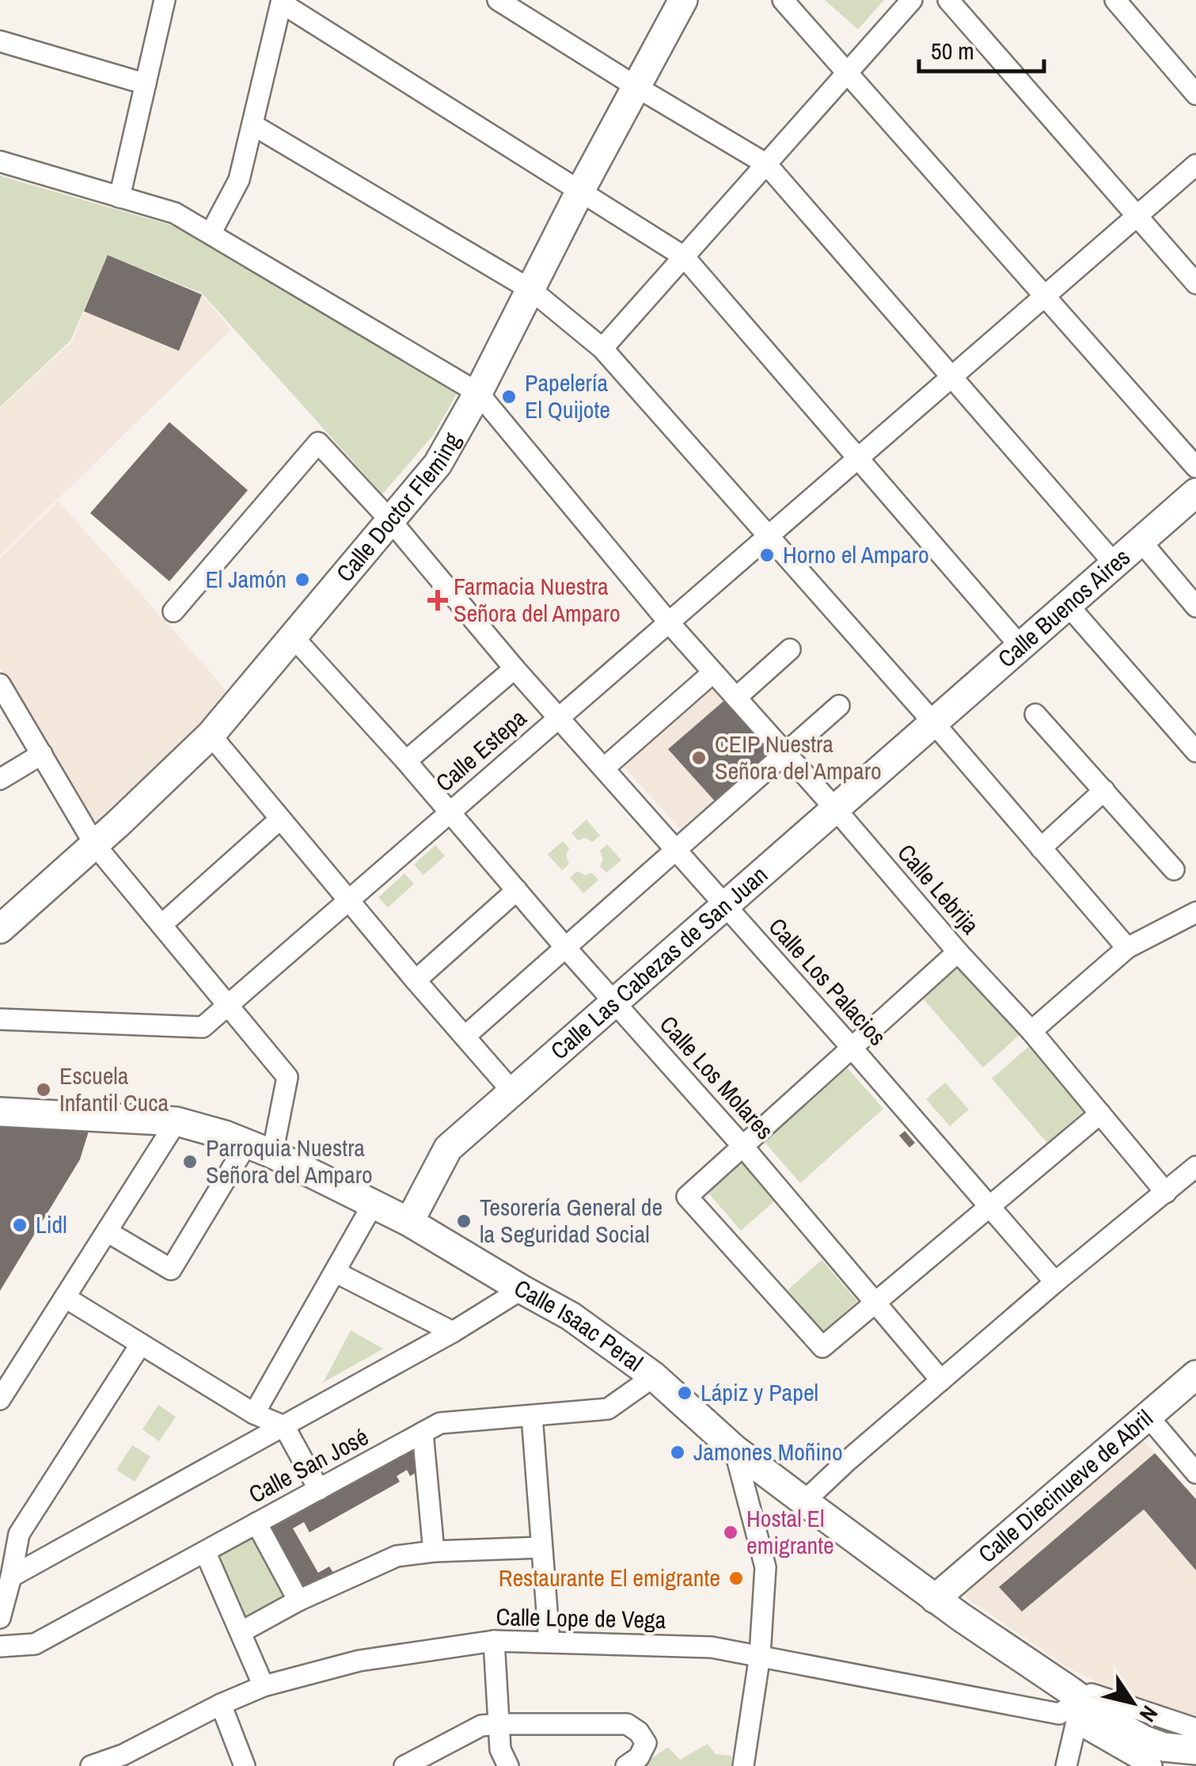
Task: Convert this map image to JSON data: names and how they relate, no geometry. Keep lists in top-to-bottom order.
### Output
{
  "streets": {
    "main road": [
      "Calle Doctor Fleming",
      "Calle Buenos Aires",
      "Calle Las Cabezas de San Juan",
      "Calle Isaac Peral",
      "Calle Diecinueve de Abril"
    ],
    "street": [
      "Calle Estepa",
      "Calle Lebrija",
      "Calle Los Palacios",
      "Calle Los Molares",
      "Calle San José",
      "Calle Lope de Vega"
    ]
  },
  "crossings": [
    ["Calle Doctor Fleming", "Calle Lebrija"],
    ["Calle Doctor Fleming", "Calle Los Palacios"],
    ["Calle Doctor Fleming", "Calle Los Molares"],
    ["Calle Buenos Aires", "Calle Las Cabezas de San Juan"],
    ["Calle Estepa", "Calle Lebrija"],
    ["Calle Estepa", "Calle Los Palacios"],
    ["Calle Estepa", "Calle Los Molares"],
    ["Calle Lebrija", "Calle Las Cabezas de San Juan"],
    ["Calle Las Cabezas de San Juan", "Calle Los Palacios"],
    ["Calle Las Cabezas de San Juan", "Calle Los Molares"],
    ["Calle Las Cabezas de San Juan", "Calle Isaac Peral"],
    ["Calle Isaac Peral", "Calle San José"],
    ["Calle Isaac Peral", "Calle Diecinueve de Abril"],
    ["Calle Isaac Peral", "Calle Lope de Vega"]
  ],
  "places": {
    "other": [
      "Papelería El Quijote",
      "Horno el Amparo",
      "El Jamón",
      "CEIP Nuestra Señora del Amparo",
      "Escuela Infantil Cuca",
      "Parroquia Nuestra Señora del Amparo",
      "Tesorería General de la Seguridad Social",
      "Lidl",
      "Lápiz y Papel",
      "Jamones Moñino",
      "Hostal El emigrante",
      "Restaurante El emigrante"
    ],
    "health": ["Farmacia Nuestra Señora del Amparo"]
  },
  "scale_bar": "50 m",
  "north": "bottom right"
}
